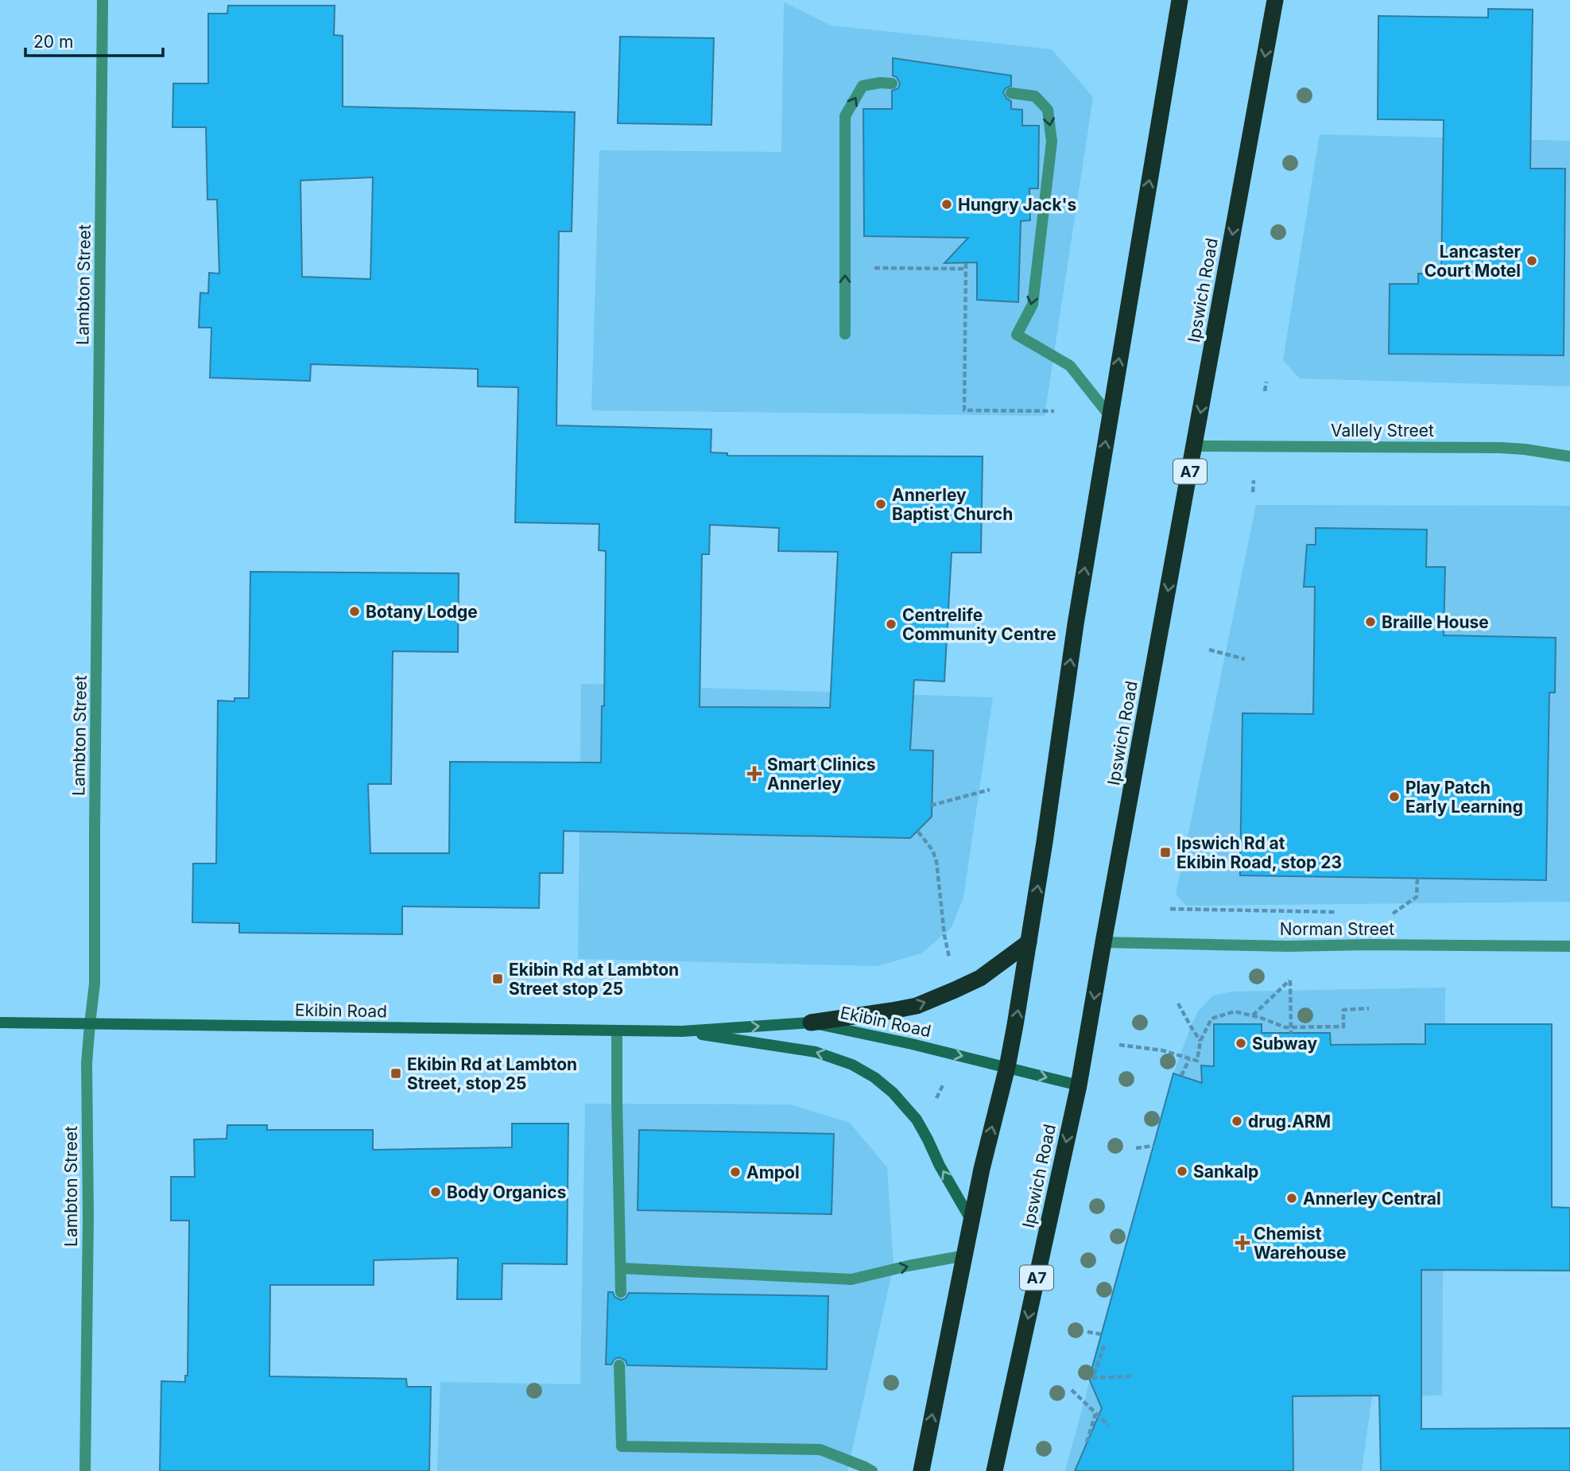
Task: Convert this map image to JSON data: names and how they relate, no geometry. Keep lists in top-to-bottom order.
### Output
{
  "streets": {
    "highway": ["Ipswich Road", "A7"],
    "street": [
      "Lambton Street",
      "Vallely Street",
      "Norman Street",
      "Ekibin Road"
    ]
  },
  "crossings": [
    ["Lambton Street", "Ekibin Road"],
    ["Ipswich Road", "Vallely Street"],
    ["Ipswich Road", "Norman Street"],
    ["Ipswich Road", "Ekibin Road"]
  ],
  "places": {
    "other": [
      "Hungry Jack's",
      "Lancaster Court Motel",
      "Annerley Baptist Church",
      "Botany Lodge",
      "Braille House",
      "Centrelife Community Centre",
      "Play Patch Early Learning",
      "Subway",
      "drug.ARM",
      "Sankalp",
      "Ampol",
      "Body Organics",
      "Annerley Central"
    ],
    "health": ["Smart Clinics Annerley", "Chemist Warehouse"],
    "transit": ["Ipswich Rd at Ekibin Road, stop 23", "Ekibin Rd at Lambton Street stop 25", "Ekibin Rd at Lambton Street, stop 25"]
  },
  "scale_bar": "20 m"
}
